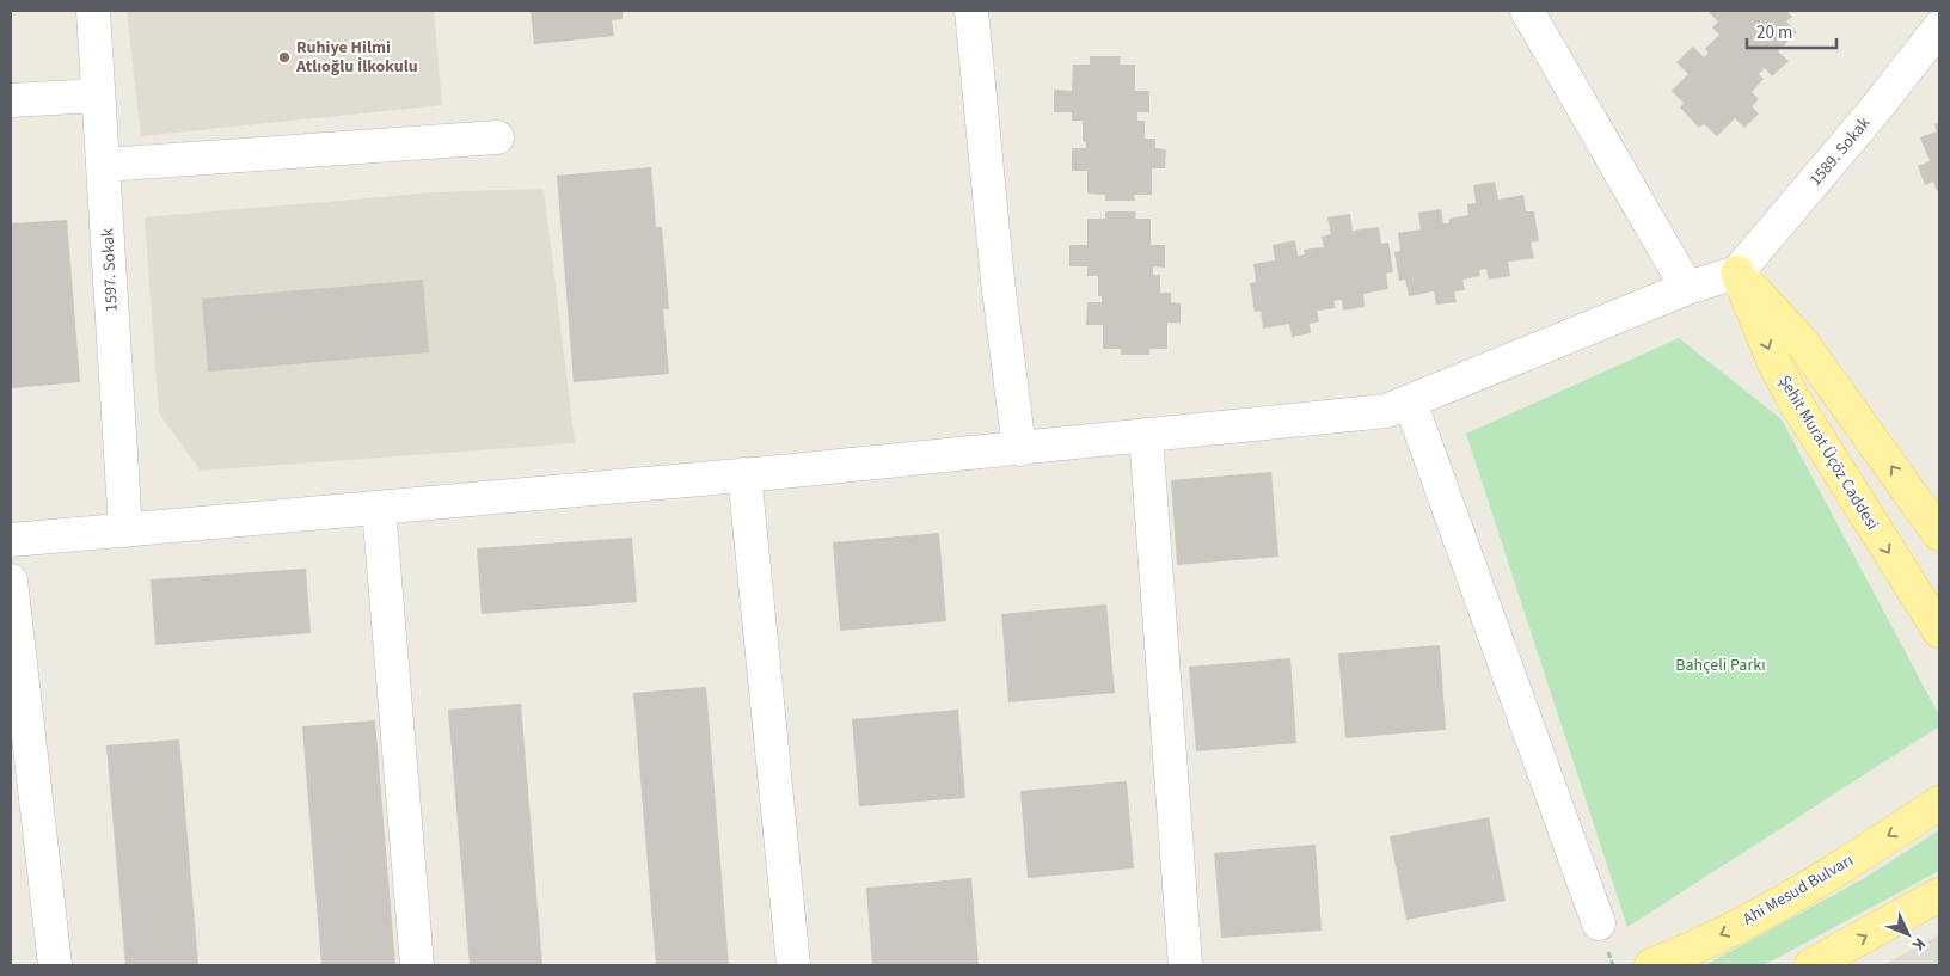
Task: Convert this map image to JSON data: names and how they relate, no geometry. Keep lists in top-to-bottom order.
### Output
{
  "streets": {
    "main road": ["Şehit Murat Üçöz Caddesi", "Ahi Mesud Bulvarı"],
    "street": ["1589. Sokak", "1597. Sokak"]
  },
  "crossings": [
    ["1589. Sokak", "Şehit Murat Üçöz Caddesi"]
  ],
  "parks": ["Bahçeli Parkı"],
  "places": ["Ruhiye Hilmi Atlıoğlu İlkokulu"],
  "scale_bar": "20 m",
  "north": "bottom right"
}
